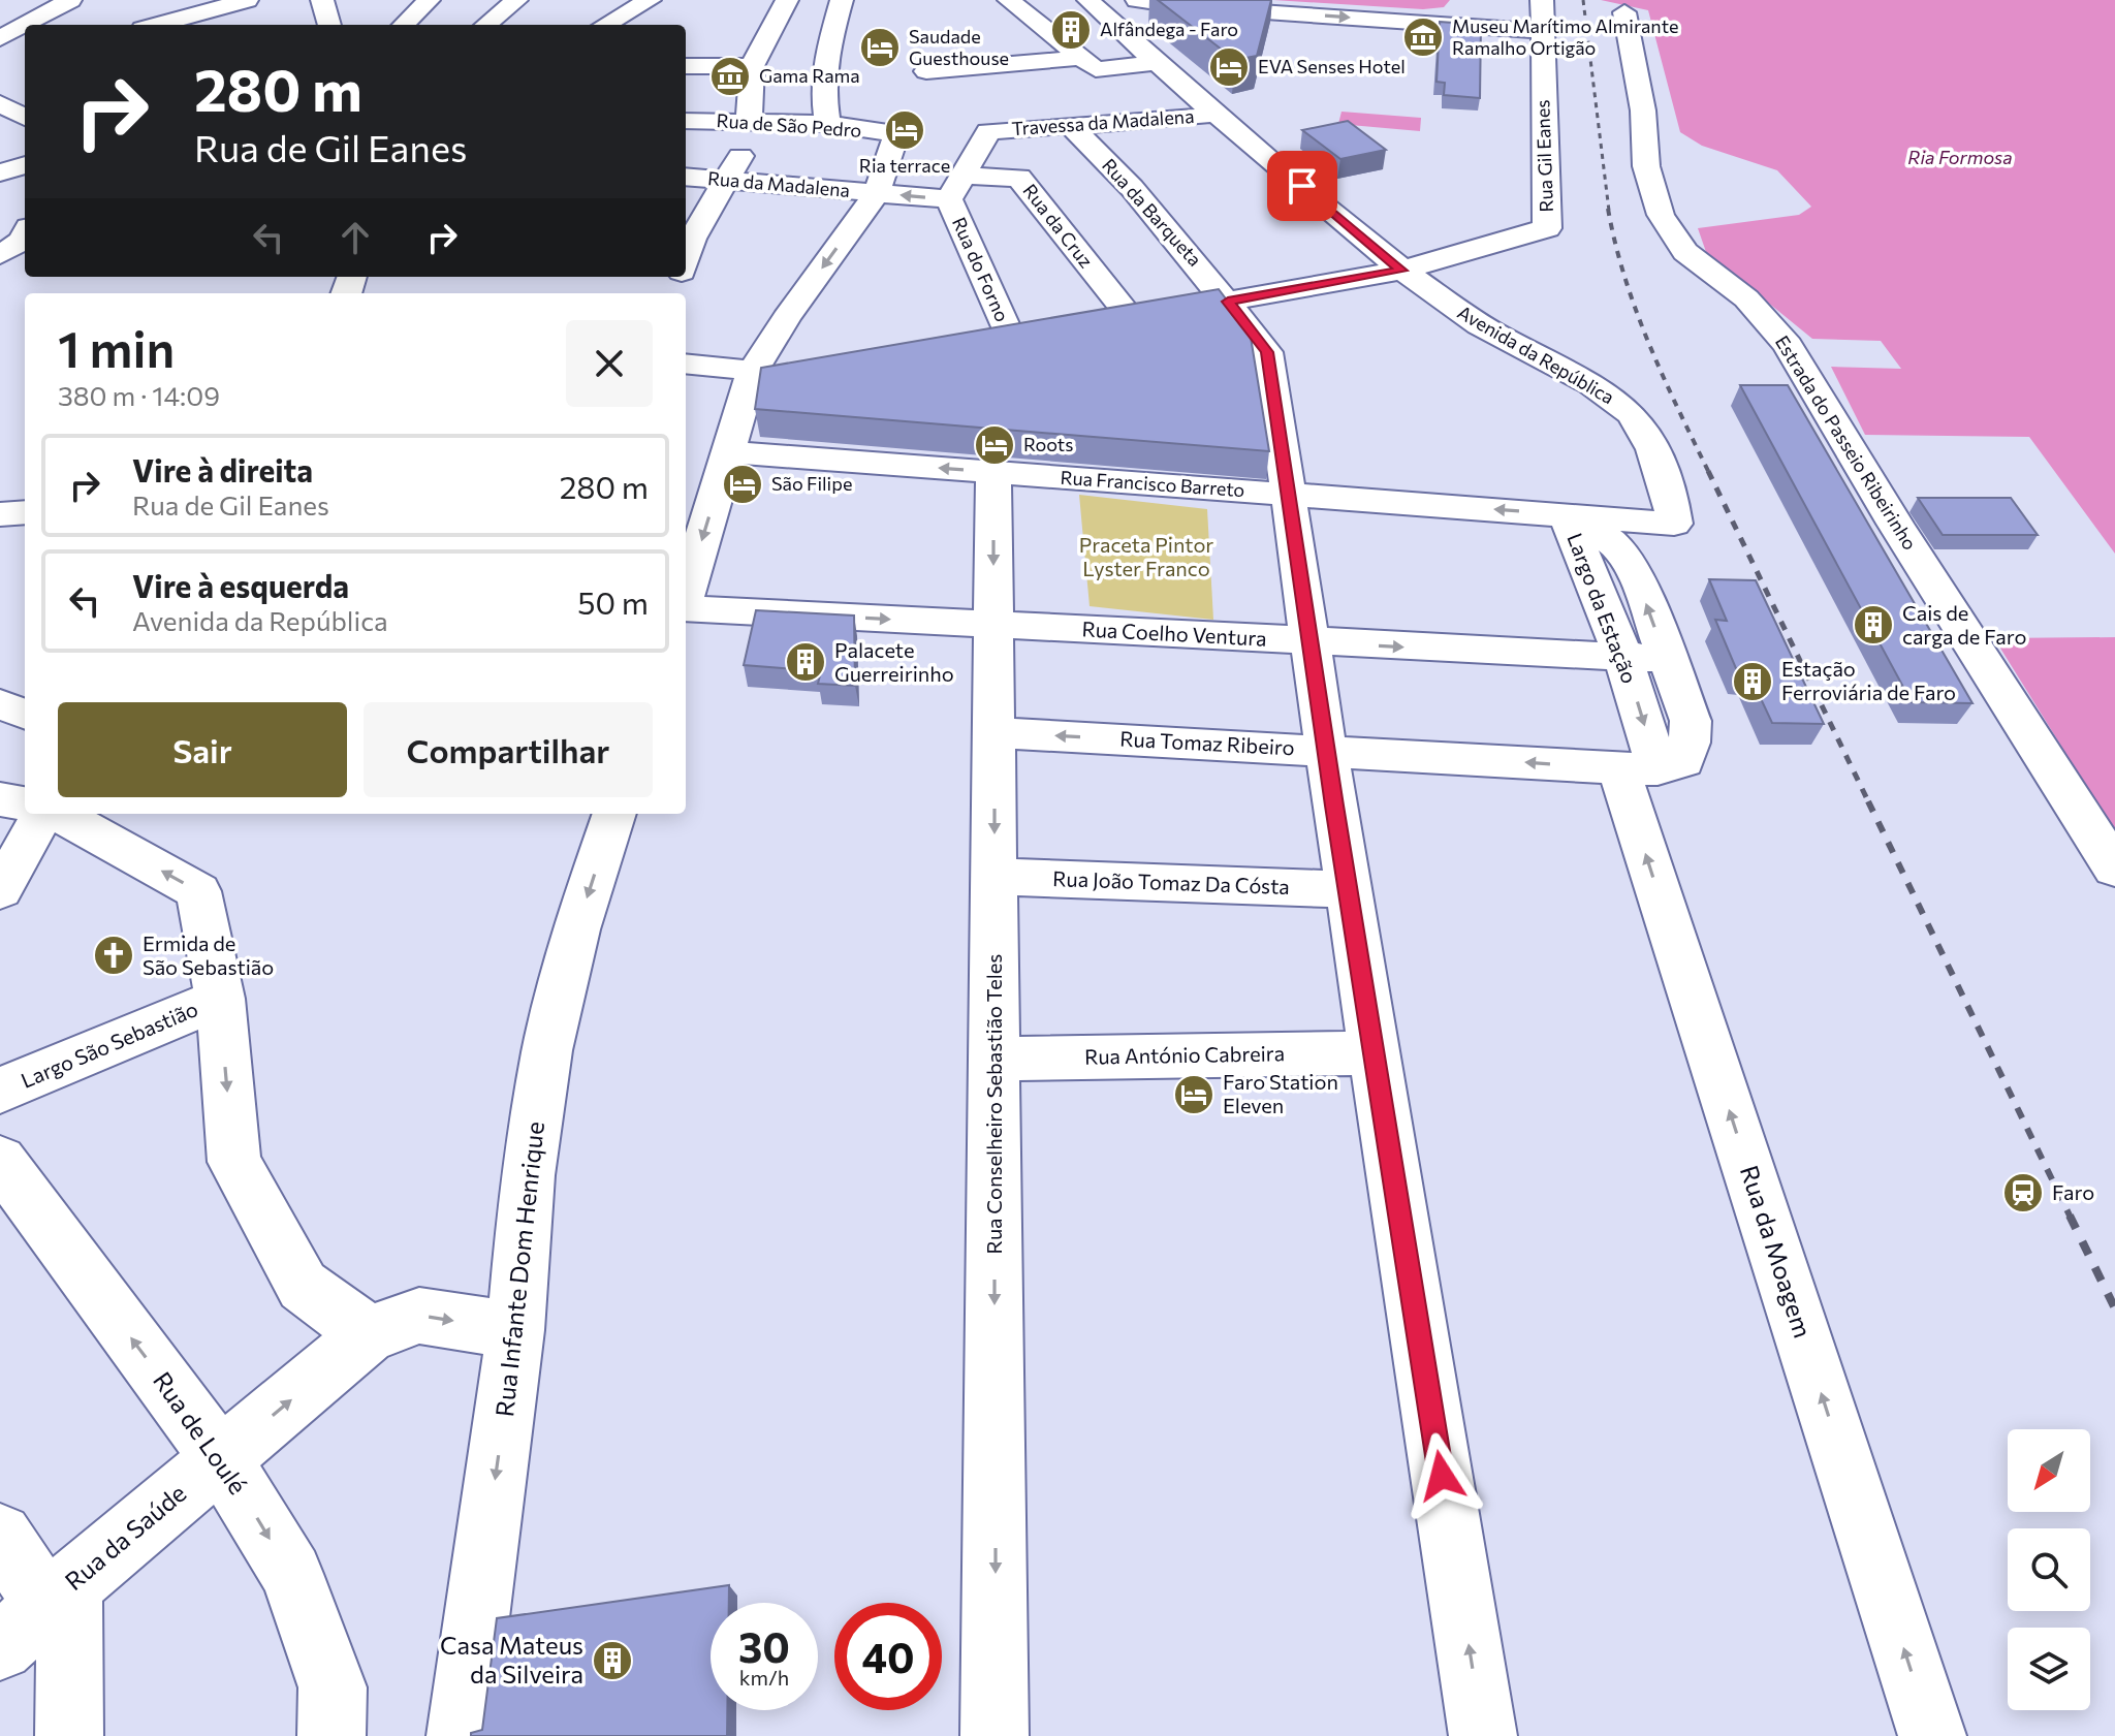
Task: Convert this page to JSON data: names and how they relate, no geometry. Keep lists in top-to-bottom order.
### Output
{
  "streets": {
    "street": [
      "Travessa da Madalena",
      "Rua de São Pedro",
      "Rua Gil Eanes",
      "Rua da Madalena",
      "Rua da Barqueta",
      "Rua da Cruz",
      "Rua do Forno",
      "Avenida da República",
      "Estrada do Passeio Ribeirinho",
      "Rua Francisco Barreto",
      "Largo da Estação",
      "Rua Coelho Ventura",
      "Rua Tomaz Ribeiro",
      "Rua João Tomaz Da Cósta",
      "Largo São Sebastião",
      "Rua António Cabreira",
      "Rua Conselheiro Sebastião Teles",
      "Rua da Moagem",
      "Rua Infante Dom Henrique",
      "Rua de Loulé",
      "Rua da Saúde"
    ]
  },
  "crossings": [
    ["Travessa da Madalena", "Rua da Madalena"],
    ["Travessa da Madalena", "Rua da Barqueta"],
    ["Travessa da Madalena", "Rua da Cruz"],
    ["Travessa da Madalena", "Rua do Forno"],
    ["Travessa da Madalena", "Avenida da República"],
    ["Rua de São Pedro", "Rua da Madalena"],
    ["Rua Gil Eanes", "Avenida da República"],
    ["Rua da Madalena", "Rua da Cruz"],
    ["Rua da Madalena", "Rua do Forno"],
    ["Rua da Barqueta", "Rua da Cruz"],
    ["Rua da Barqueta", "Rua Francisco Barreto"],
    ["Rua da Barqueta", "Rua Coelho Ventura"],
    ["Rua da Barqueta", "Rua Tomaz Ribeiro"],
    ["Rua da Barqueta", "Rua João Tomaz Da Cósta"],
    ["Rua da Barqueta", "Rua António Cabreira"],
    ["Rua da Cruz", "Rua do Forno"],
    ["Avenida da República", "Rua Francisco Barreto"],
    ["Rua Francisco Barreto", "Largo da Estação"],
    ["Rua Francisco Barreto", "Rua Conselheiro Sebastião Teles"],
    ["Largo da Estação", "Rua Coelho Ventura"],
    ["Largo da Estação", "Rua Tomaz Ribeiro"],
    ["Largo da Estação", "Rua da Moagem"],
    ["Rua Coelho Ventura", "Rua Conselheiro Sebastião Teles"],
    ["Rua Tomaz Ribeiro", "Rua Conselheiro Sebastião Teles"],
    ["Rua Tomaz Ribeiro", "Rua da Moagem"],
    ["Rua João Tomaz Da Cósta", "Rua Conselheiro Sebastião Teles"],
    ["Rua António Cabreira", "Rua Conselheiro Sebastião Teles"],
    ["Rua de Loulé", "Rua da Saúde"]
  ],
  "one_way": [
    "Rua da Barqueta",
    "Rua Tomaz Ribeiro",
    "Rua Conselheiro Sebastião Teles",
    "Rua da Moagem",
    "Rua Infante Dom Henrique",
    "Rua da Saúde"
  ],
  "water": ["Ria Formosa"],
  "parks": ["Praceta Pintor Lyster Franco"],
  "places": {
    "building": [
      "Alfândega - Faro",
      "Cais de carga de Faro",
      "Palacete Guerreirinho",
      "Estação Ferroviária de Faro",
      "Casa Mateus da Silveira"
    ],
    "museum": ["Museu Marítimo Almirante Ramalho Ortigão", "Gama Rama"],
    "hotel": [
      "Saudade Guesthouse",
      "EVA Senses Hotel",
      "Ria terrace",
      "Roots",
      "São Filipe",
      "Faro Station Eleven"
    ],
    "church": ["Ermida de São Sebastião"],
    "station": ["Faro"]
  },
  "north": "bottom left",
  "page": {
    "turn": ["280 m", "Rua de Gil Eanes"],
    "heading": ["1 min", "380 m · 14:09"],
    "list": [
      {
        "name": "Vire à direita",
        "note": "Rua de Gil Eanes",
        "value": "280 m"
      },
      {
        "name": "Vire à esquerda",
        "note": "Avenida da República",
        "value": "50 m"
      }
    ],
    "buttons": ["Sair", "Compartilhar"],
    "speed": "30 km/h",
    "limit": "40"
  }
}
